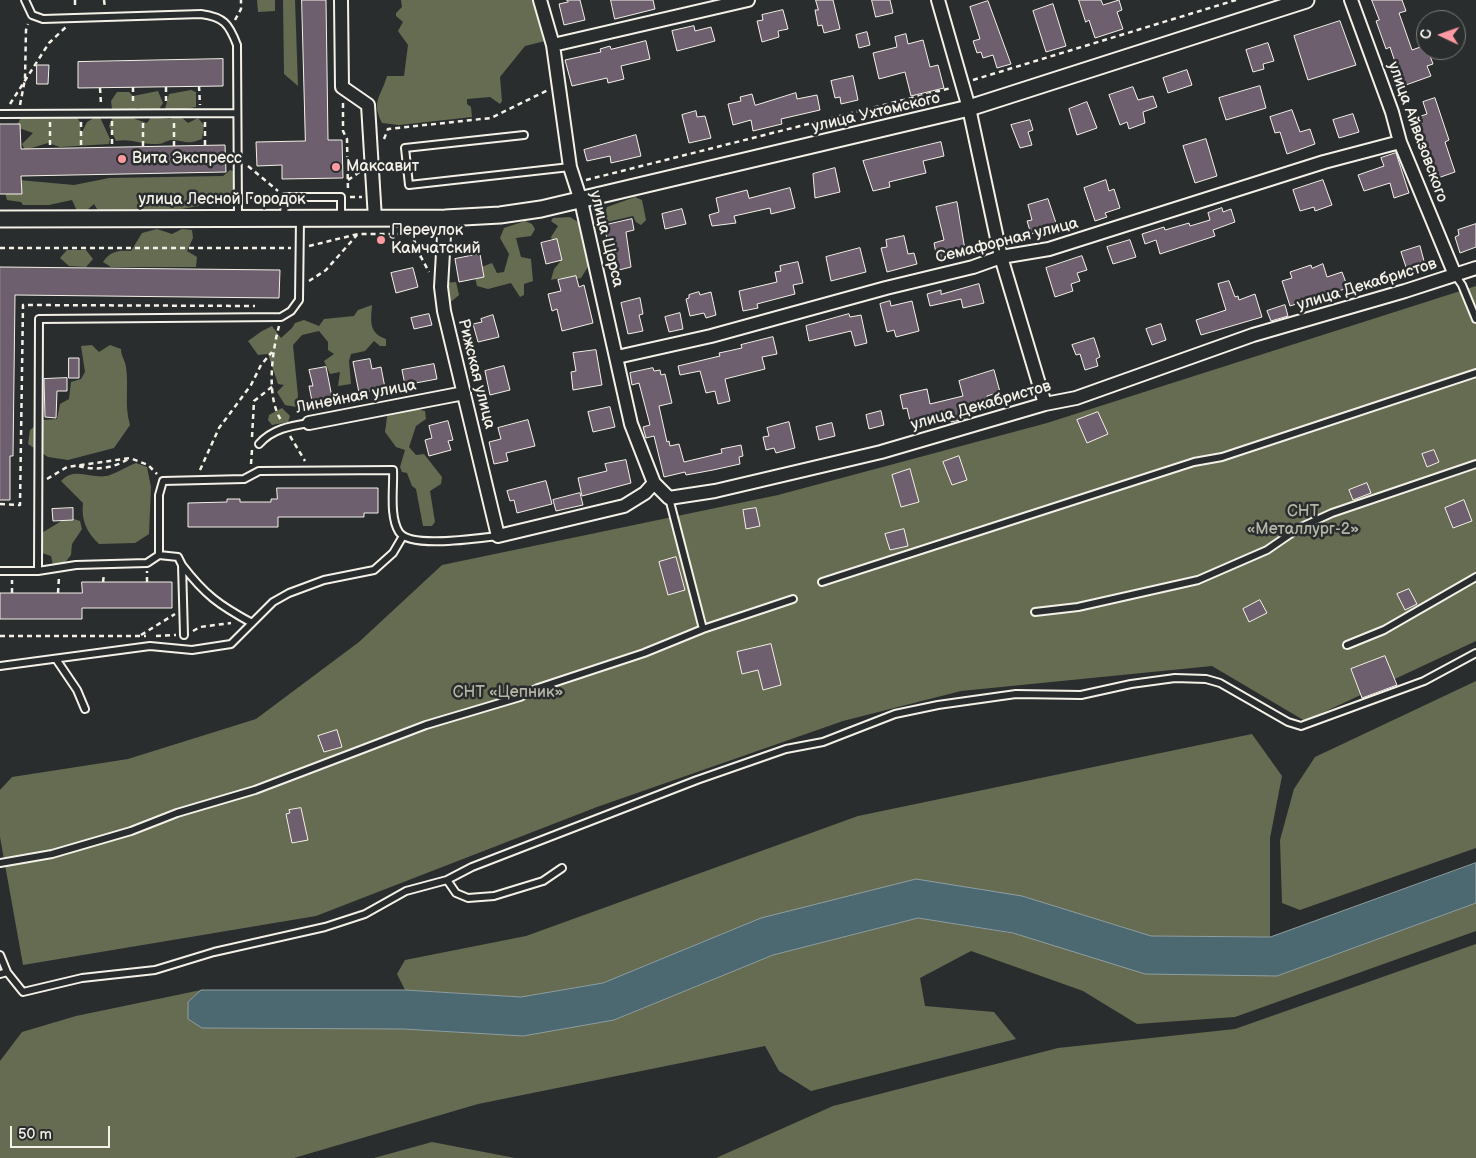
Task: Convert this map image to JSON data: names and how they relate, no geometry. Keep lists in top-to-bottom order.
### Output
{
  "streets": {
    "street": [
      "улица Ухтомского",
      "улица Айвазовского",
      "улица Лесной Городок",
      "улица Щорса",
      "Семафорная улица",
      "улица Декабристов",
      "Рижская улица",
      "Линейная улица"
    ]
  },
  "crossings": [
    ["улица Ухтомского", "улица Лесной Городок"],
    ["улица Ухтомского", "улица Щорса"],
    ["улица Ухтомского", "Рижская улица"],
    ["улица Айвазовского", "Семафорная улица"],
    ["улица Айвазовского", "улица Декабристов"],
    ["улица Лесной Городок", "Рижская улица"],
    ["улица Щорса", "Семафорная улица"],
    ["Рижская улица", "Линейная улица"]
  ],
  "parks": ["СНТ «Металлург-2»", "СНТ «Цепник»"],
  "places": ["Вита Экспресс", "Максавит", "Переулок Камчатский"],
  "scale_bar": "50 m",
  "north": "left"
}
